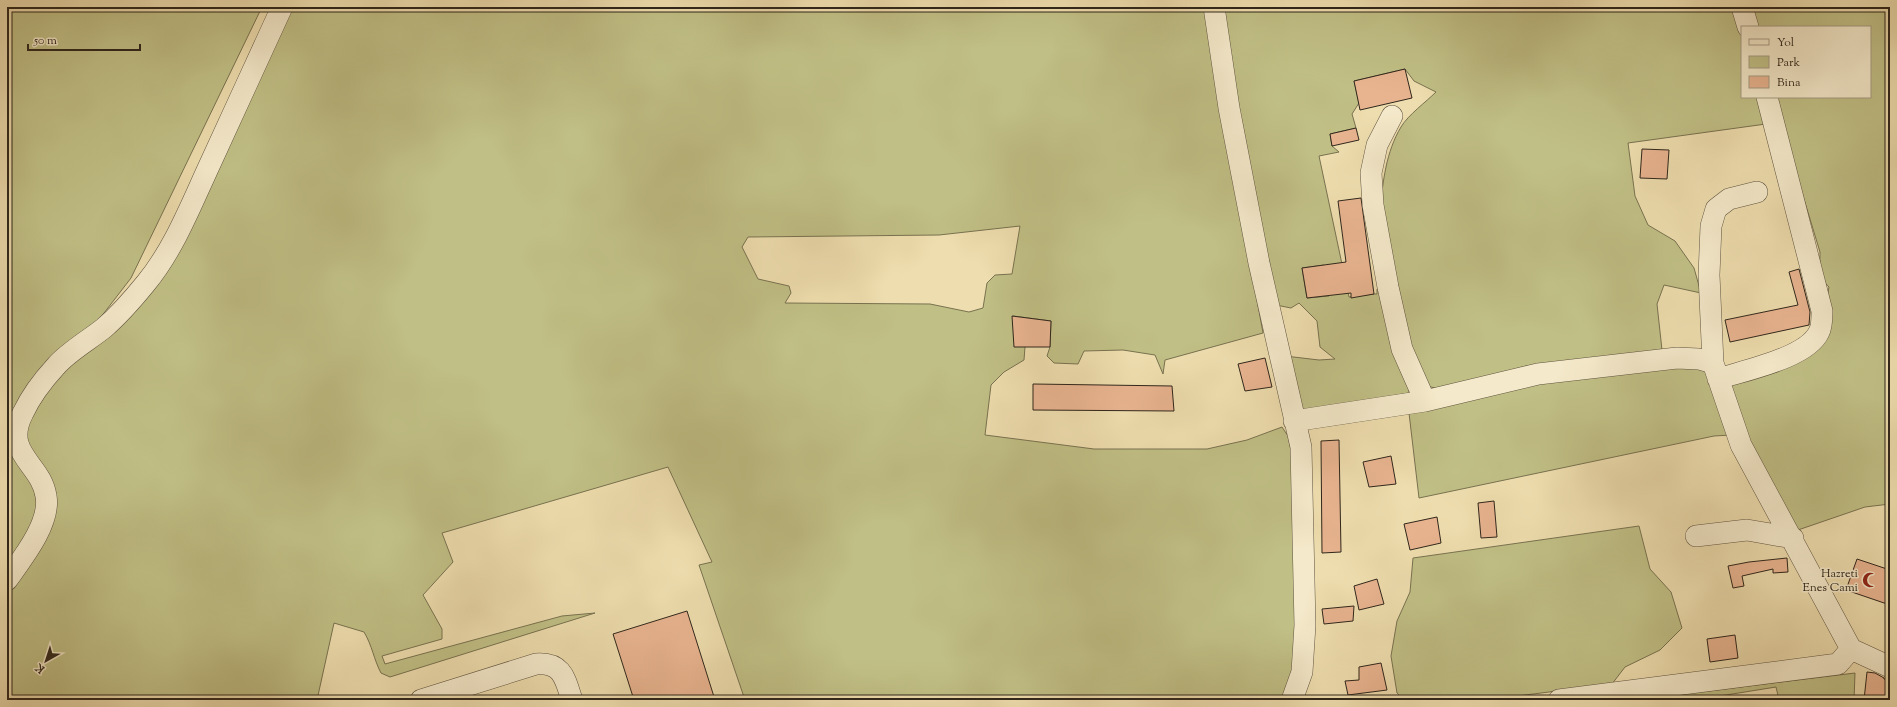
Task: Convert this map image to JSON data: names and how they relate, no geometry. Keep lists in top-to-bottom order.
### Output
{
  "places": {
    "mosque": ["Hazreti Enes Cami"]
  },
  "legend": ["Yol", "Park", "Bina"],
  "scale_bar": "50 m",
  "north": "bottom left"
}
